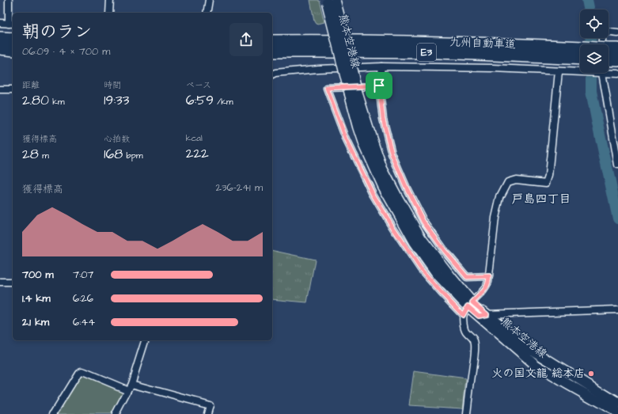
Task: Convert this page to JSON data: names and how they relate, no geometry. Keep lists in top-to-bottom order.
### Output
{
  "streets": {
    "highway": ["九州自動車道", "E3"],
    "main road": ["熊本空港線"]
  },
  "districts": ["戸島四丁目"],
  "places": ["火の国文龍 総本店"],
  "page": {
    "heading": ["朝のラン", "06:09 · 4 × 700 m"],
    "stats": [
      ["距離", "2.80 km"],
      ["時間", "19:33"],
      ["ペース", "6:59 /km"],
      ["獲得標高", "28 m"],
      ["心拍数", "168 bpm"],
      ["kcal", "222"]
    ],
    "chart": ["獲得標高", "236–241 m"],
    "list": [
      {
        "name": "700 m",
        "note": "7:07"
      },
      {
        "name": "1.4 km",
        "note": "6:26"
      },
      {
        "name": "2.1 km",
        "note": "6:44"
      }
    ]
  }
}
